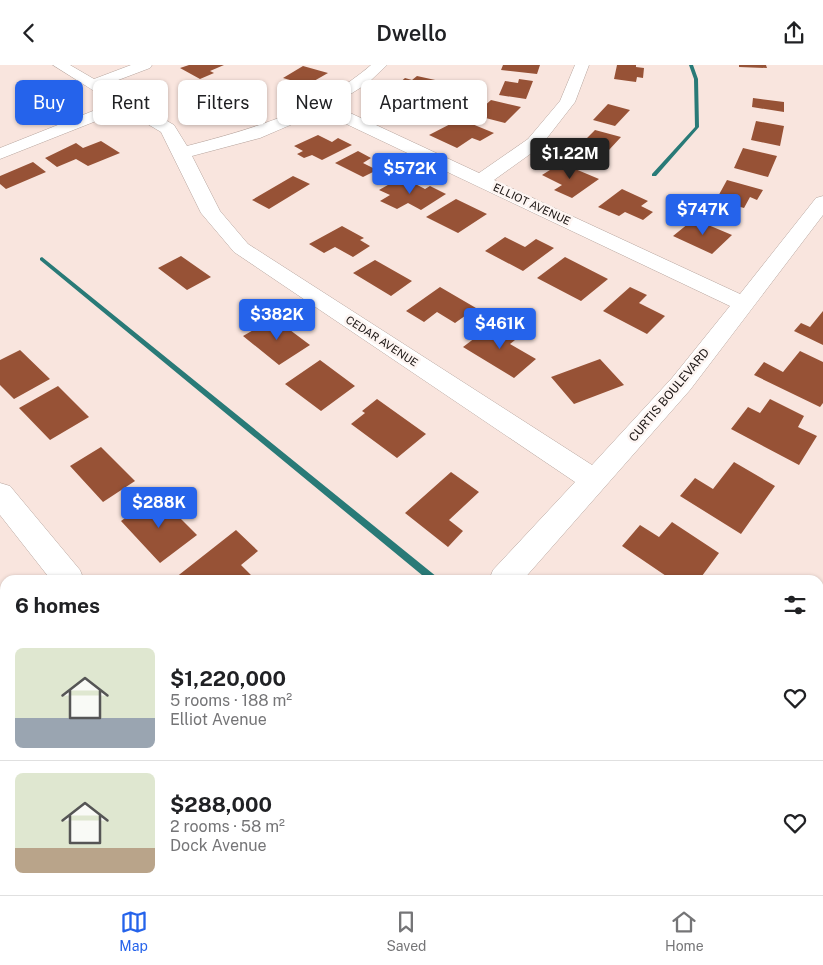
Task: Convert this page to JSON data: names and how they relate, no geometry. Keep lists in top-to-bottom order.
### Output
{
  "streets": {
    "street": ["ELLIOT AVENUE", "CEDAR AVENUE", "CURTIS BOULEVARD"]
  },
  "crossings": [
    ["ELLIOT AVENUE", "CURTIS BOULEVARD"],
    ["CEDAR AVENUE", "CURTIS BOULEVARD"]
  ],
  "page": {
    "header": "Dwello",
    "chip": [
      "Buy",
      "Rent",
      "Filters",
      "New",
      "Apartment"
    ],
    "price": [
      "$1.22M",
      "$572K",
      "$747K",
      "$382K",
      "$461K",
      "$288K"
    ],
    "heading": "6 homes",
    "list": [
      {
        "name": "$1,220,000",
        "note": "5 rooms · 188 m² · Elliot Avenue"
      },
      {
        "name": "$288,000",
        "note": "2 rooms · 58 m² · Dock Avenue"
      }
    ],
    "tabs": ["Map", "Saved", "Home"]
  }
}
